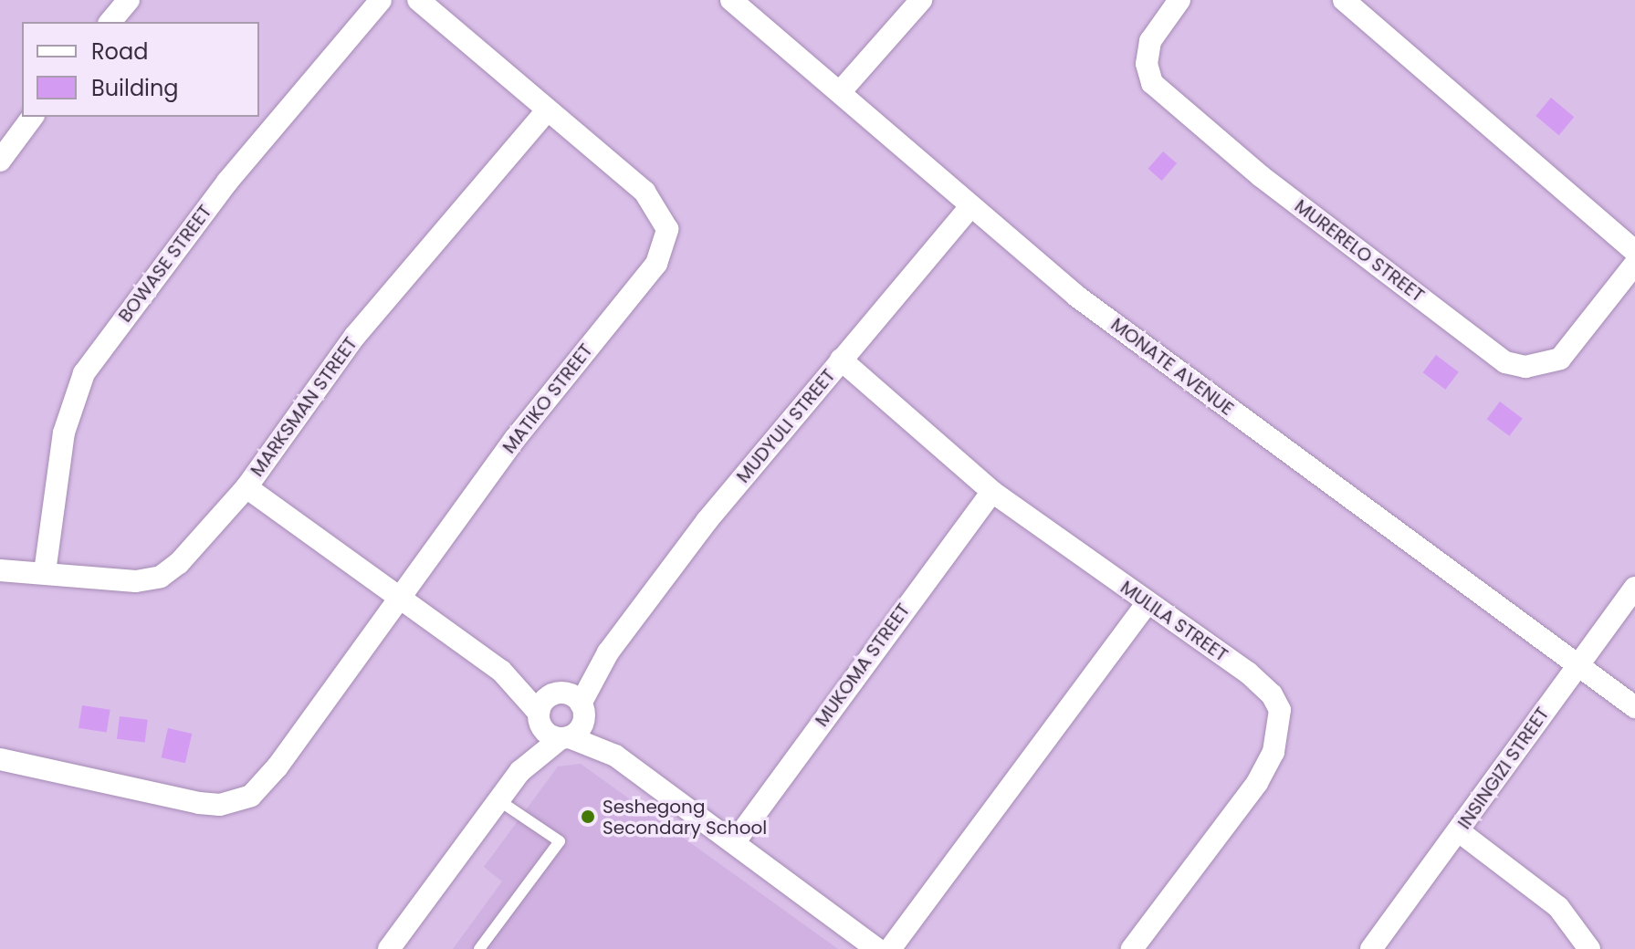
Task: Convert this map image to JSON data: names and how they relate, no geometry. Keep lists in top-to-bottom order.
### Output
{
  "streets": {
    "street": [
      "MURERELO STREET",
      "BOWASE STREET",
      "MONATE AVENUE",
      "MATIKO STREET",
      "MARKSMAN STREET",
      "MUDYULI STREET",
      "MULILA STREET",
      "MUKOMA STREET",
      "INSINGIZI STREET"
    ]
  },
  "crossings": [
    ["BOWASE STREET", "MARKSMAN STREET"],
    ["MONATE AVENUE", "MUDYULI STREET"],
    ["MONATE AVENUE", "INSINGIZI STREET"],
    ["MATIKO STREET", "MARKSMAN STREET"],
    ["MUDYULI STREET", "MULILA STREET"],
    ["MULILA STREET", "MUKOMA STREET"]
  ],
  "places": ["Seshegong Secondary School"],
  "legend": ["Road", "Building"]
}
